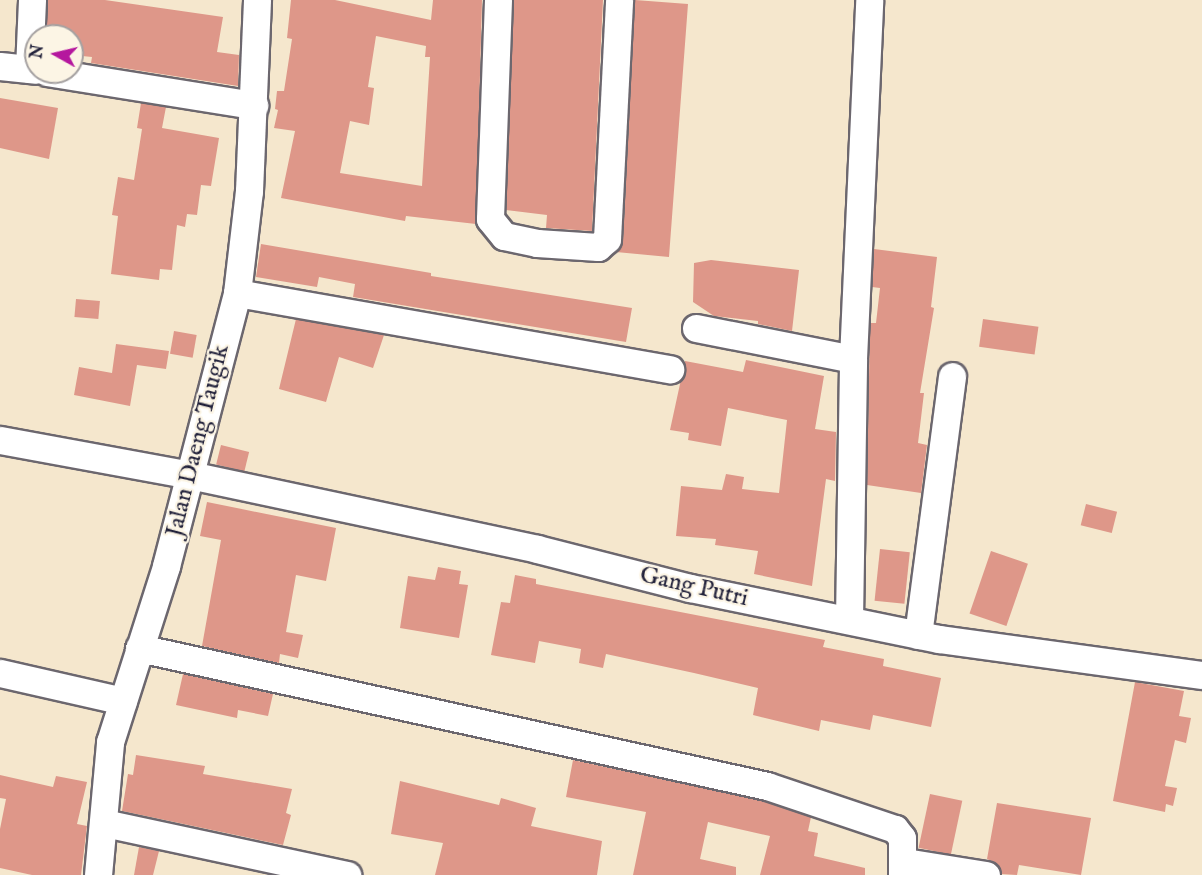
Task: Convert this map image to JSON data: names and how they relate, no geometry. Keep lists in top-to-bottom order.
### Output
{
  "streets": {
    "street": ["Jalan Daeng Taugik", "Gang Putri"]
  },
  "crossings": [
    ["Jalan Daeng Taugik", "Gang Putri"]
  ],
  "north": "left"
}
